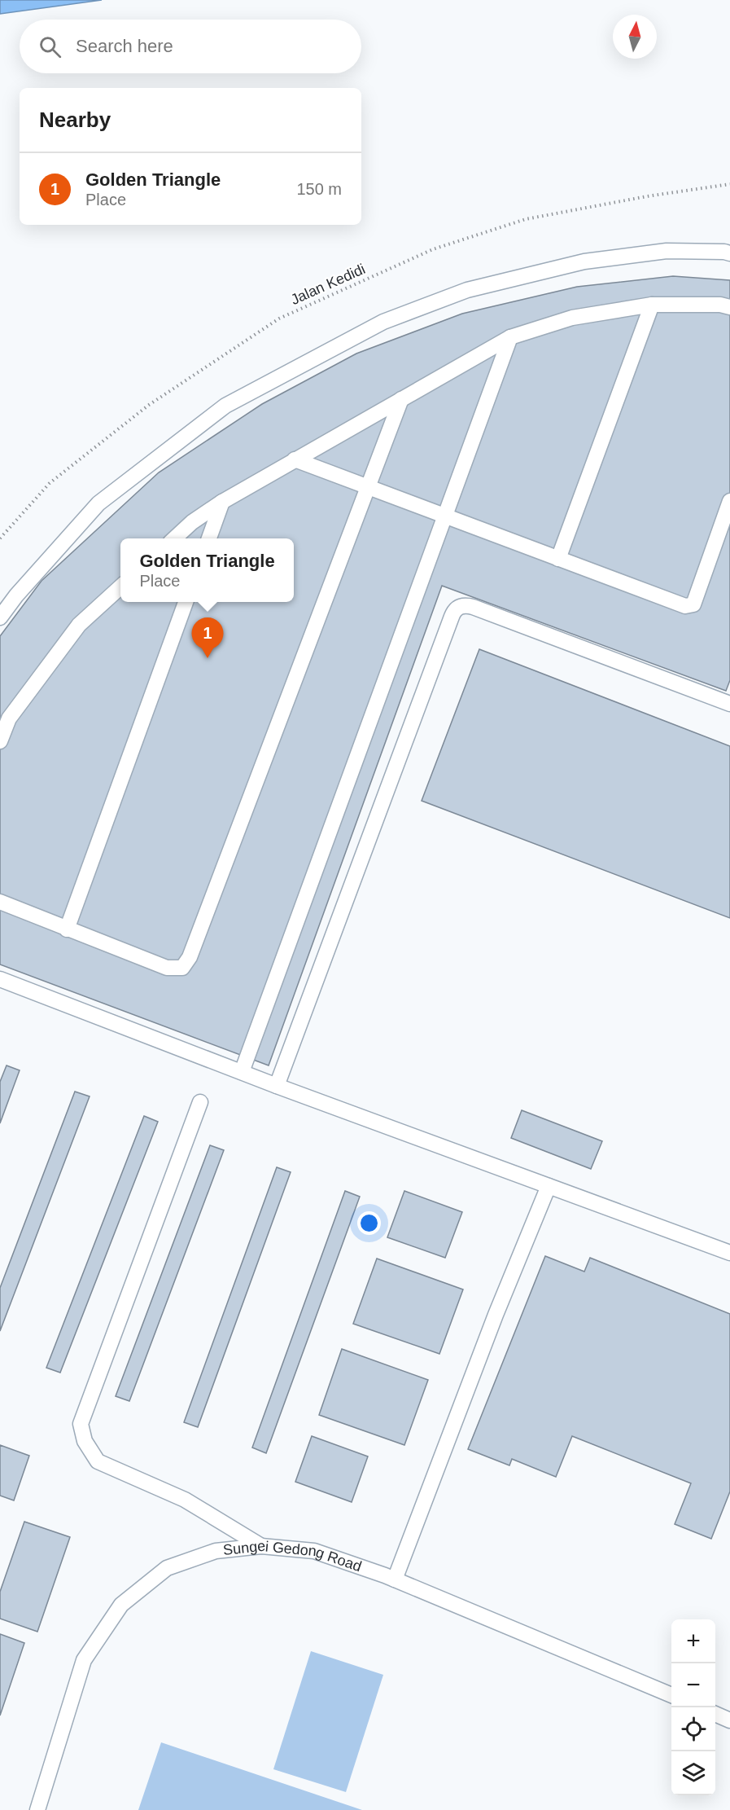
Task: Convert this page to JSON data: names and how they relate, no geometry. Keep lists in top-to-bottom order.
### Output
{
  "streets": {
    "lane": ["Sungei Gedong Road"],
    "path": ["Jalan Kedidi"]
  },
  "north": "top",
  "page": {
    "search": "Search here",
    "heading": "Nearby",
    "list": [
      {
        "mark": "1",
        "name": "Golden Triangle",
        "note": "Place",
        "value": "150 m"
      }
    ],
    "popup": ["Golden Triangle", "Place"],
    "pins": "1",
    "map_buttons": ["+", "−"]
  }
}
